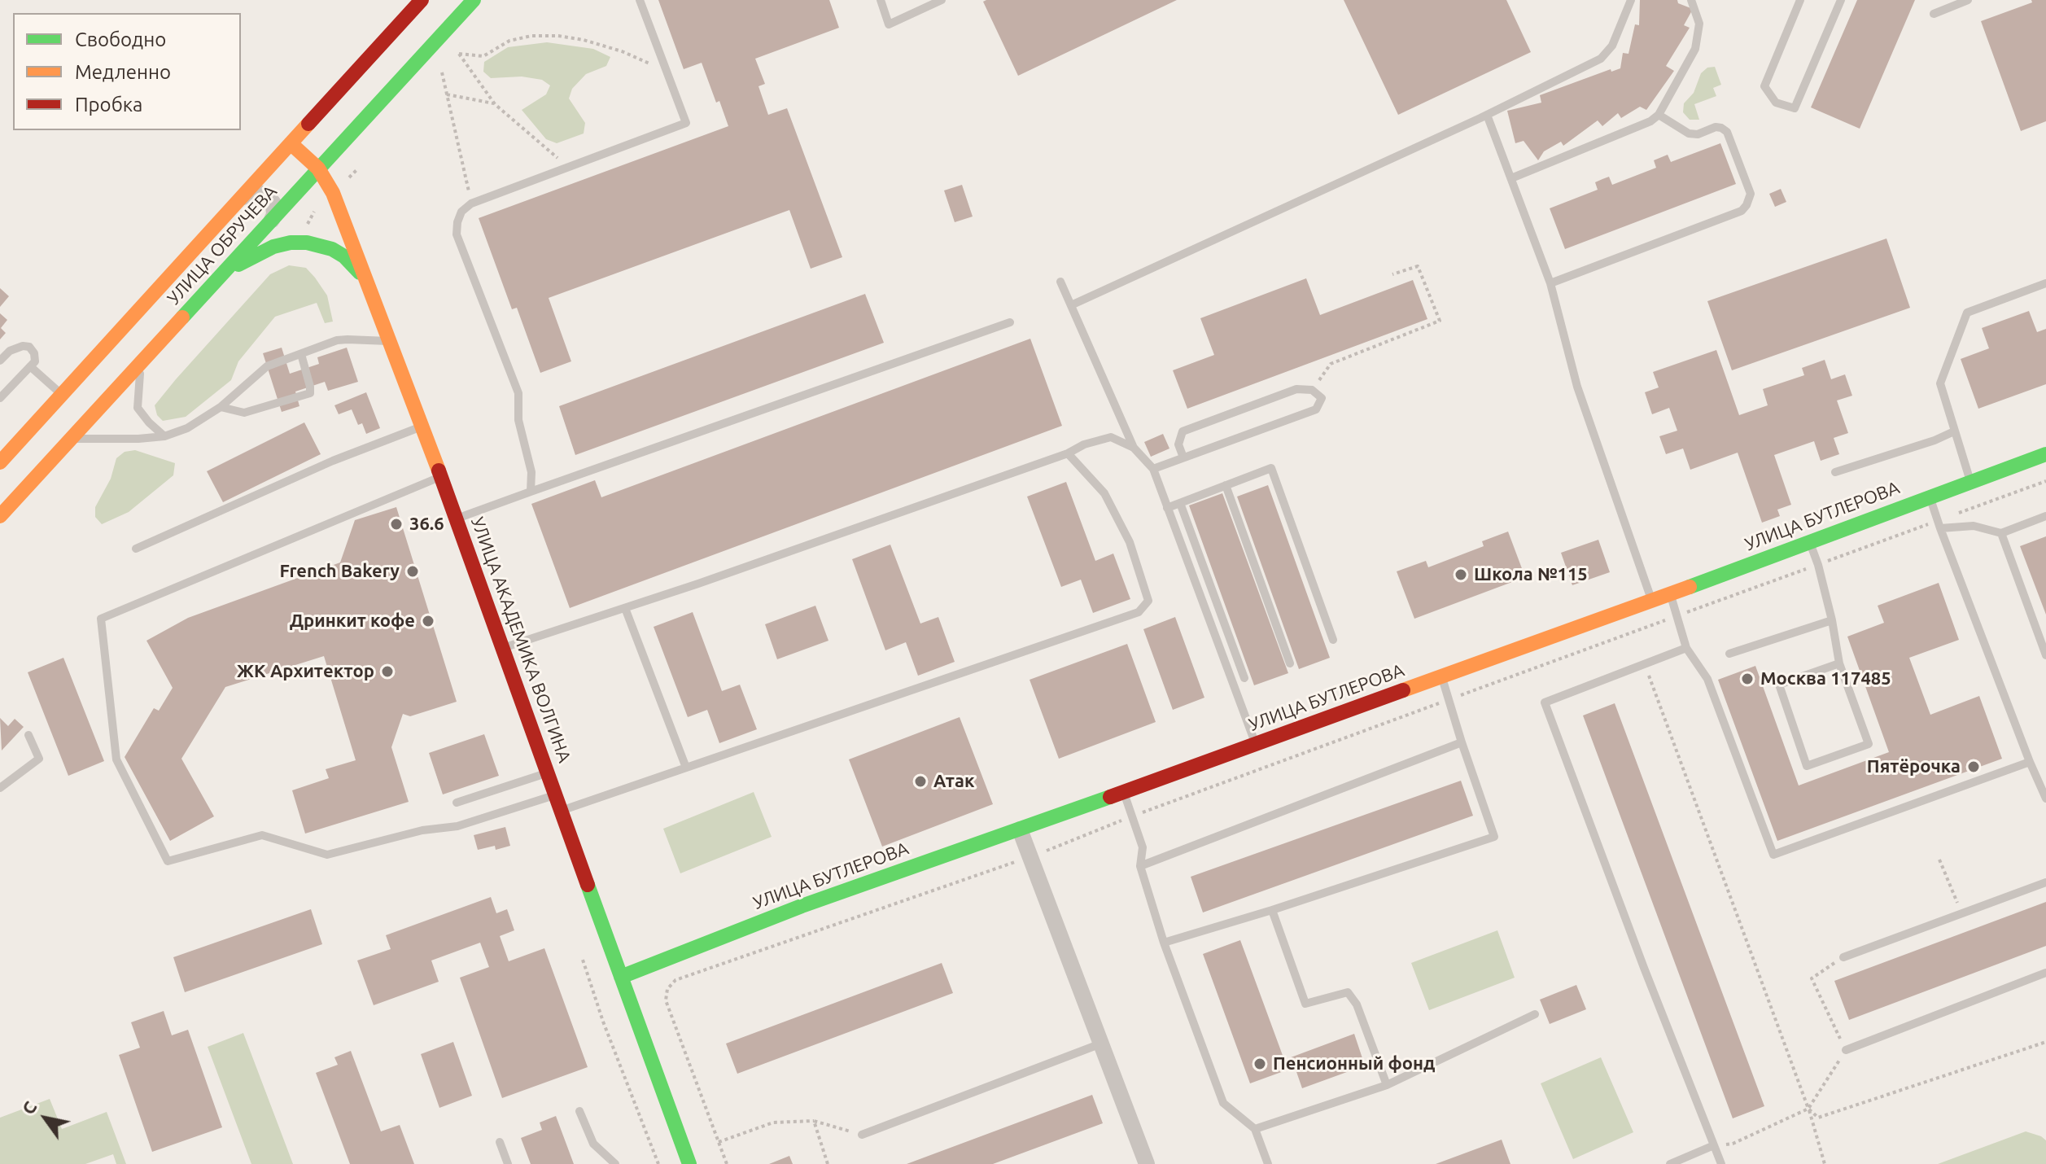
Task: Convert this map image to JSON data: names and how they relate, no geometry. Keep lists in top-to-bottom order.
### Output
{
  "streets": {
    "street": ["УЛИЦА ОБРУЧЕВА", "УЛИЦА БУТЛЕРОВА", "УЛИЦА АКАДЕМИКА ВОЛГИНА"]
  },
  "crossings": [
    ["УЛИЦА ОБРУЧЕВА", "УЛИЦА АКАДЕМИКА ВОЛГИНА"],
    ["УЛИЦА БУТЛЕРОВА", "УЛИЦА АКАДЕМИКА ВОЛГИНА"]
  ],
  "places": [
    "36.6",
    "French Bakery",
    "Школа №115",
    "Дринкит кофе",
    "ЖК Архитектор",
    "Москва 117485",
    "Пятёрочка",
    "Атак",
    "Пенсионный фонд"
  ],
  "legend": ["Свободно", "Медленно", "Пробка"],
  "north": "top left"
}
